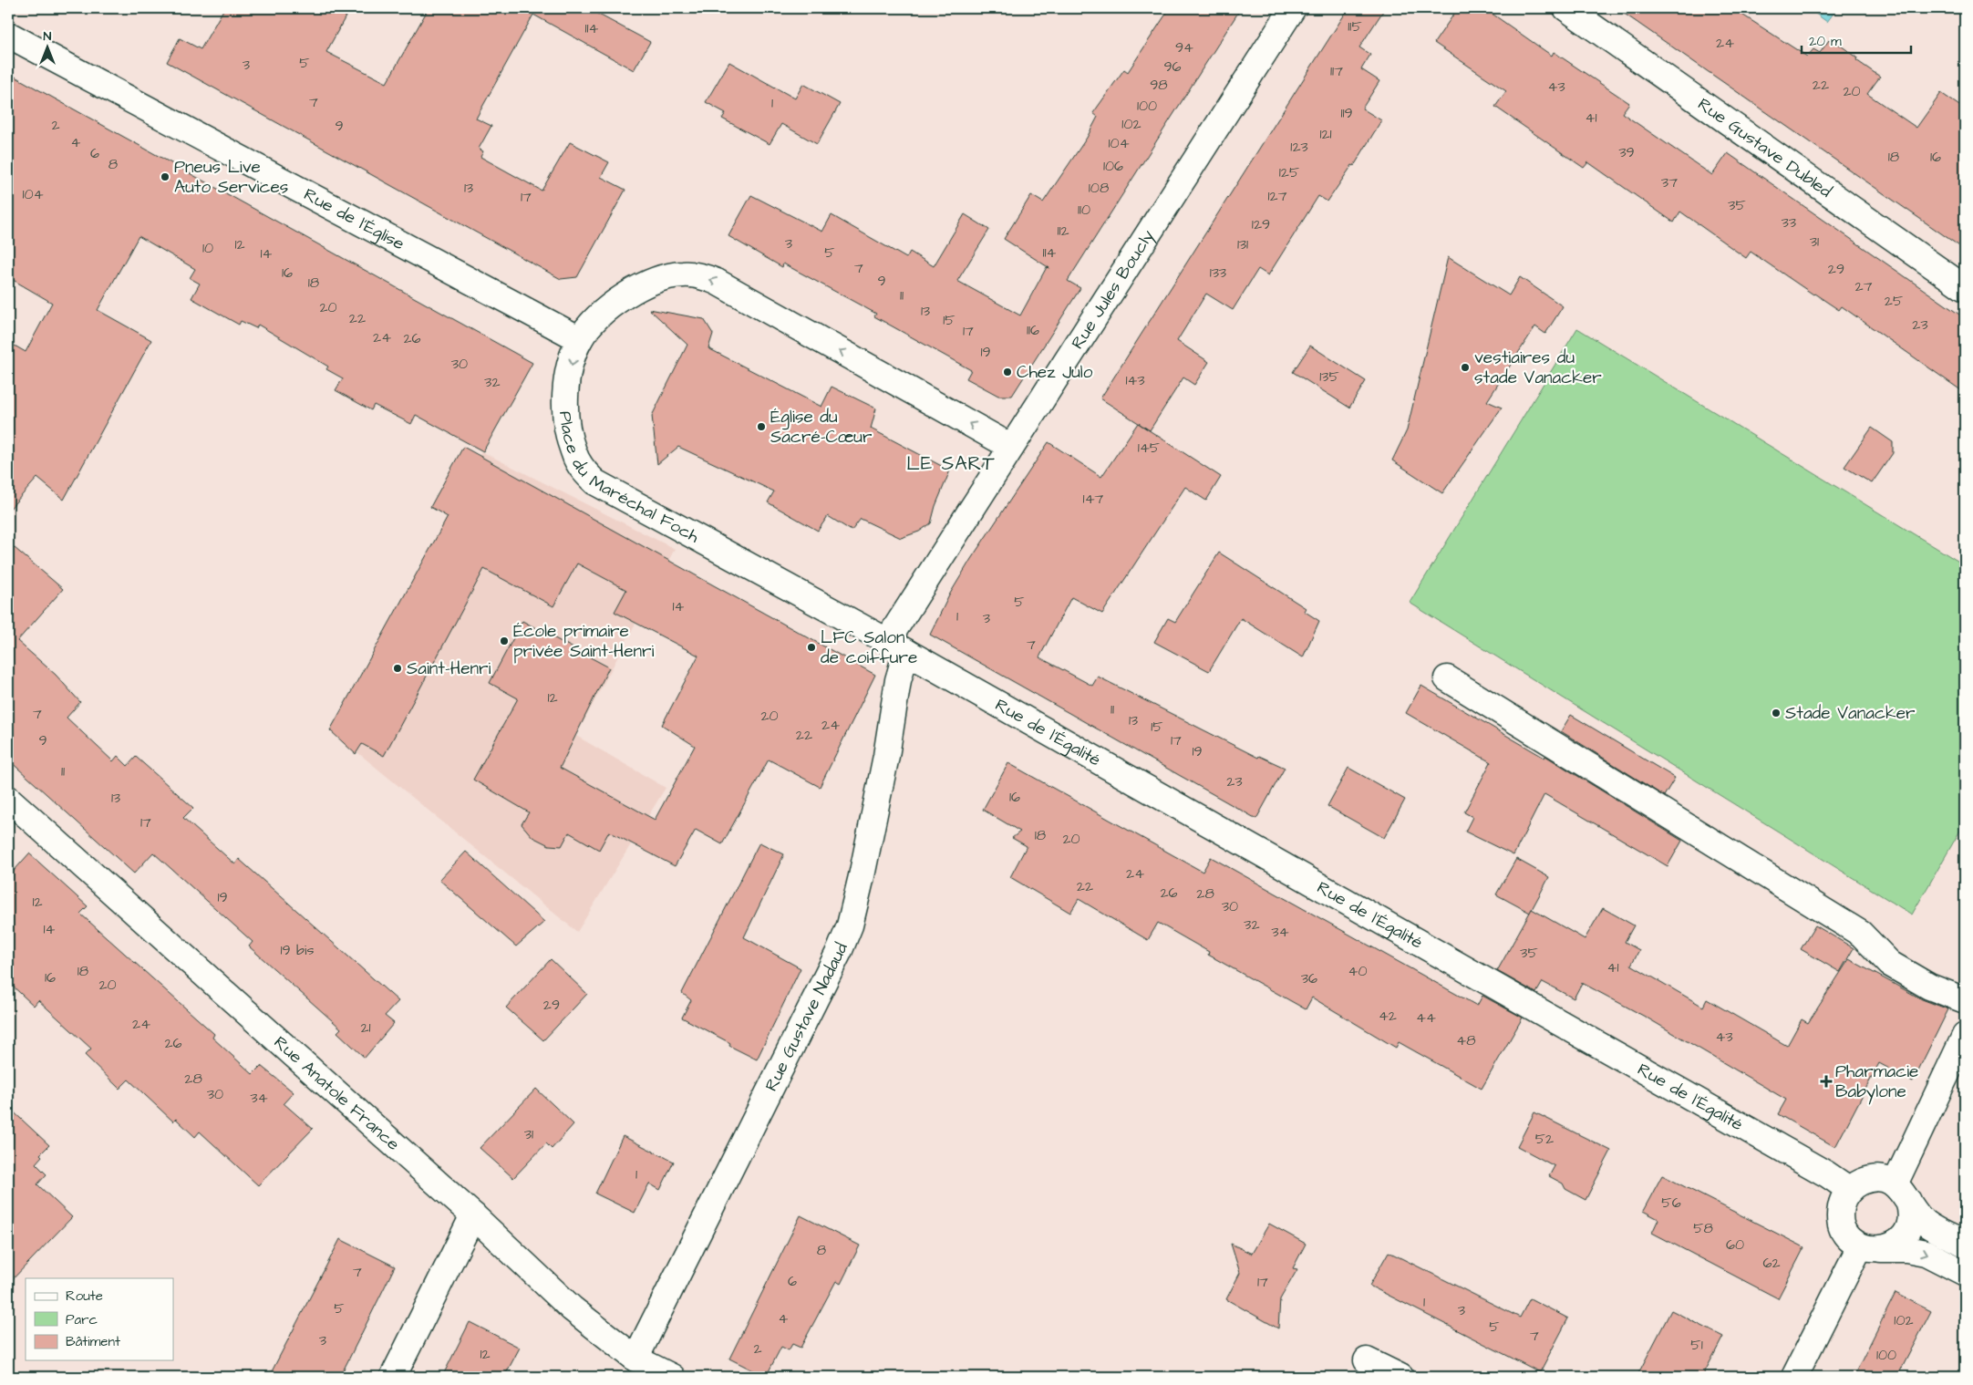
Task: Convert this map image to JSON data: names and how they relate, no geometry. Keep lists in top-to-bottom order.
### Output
{
  "streets": {
    "street": [
      "Rue Gustave Dubled",
      "Rue de l'Église",
      "Rue Jules Boucly",
      "Place du Maréchal Foch",
      "Rue de l'Égalité",
      "Rue Gustave Nadaud",
      "Rue Anatole France"
    ]
  },
  "crossings": [
    ["Rue de l'Église", "Place du Maréchal Foch"],
    ["Rue Jules Boucly", "Place du Maréchal Foch"],
    ["Rue Jules Boucly", "Rue de l'Égalité"],
    ["Rue Jules Boucly", "Rue Gustave Nadaud"],
    ["Place du Maréchal Foch", "Rue de l'Égalité"],
    ["Place du Maréchal Foch", "Rue Gustave Nadaud"],
    ["Rue de l'Égalité", "Rue Gustave Nadaud"],
    ["Rue Gustave Nadaud", "Rue Anatole France"]
  ],
  "districts": ["LE SART"],
  "places": {
    "other": [
      "Pneus Live Auto Services",
      "vestiaires du stade Vanacker",
      "Chez Julo",
      "Église du Sacré-Cœur",
      "École primaire privée Saint-Henri",
      "LFC Salon de coiffure",
      "Saint-Henri",
      "Stade Vanacker"
    ],
    "health": ["Pharmacie Babylone"]
  },
  "house_numbers": [
    "115",
    "114",
    "24",
    "94",
    "5",
    "3",
    "96",
    "117",
    "98",
    "22",
    "43",
    "20",
    "7",
    "1",
    "100",
    "119",
    "41",
    "102",
    "2",
    "9",
    "121",
    "4",
    "104",
    "123",
    "39",
    "6",
    "18",
    "16",
    "8",
    "106",
    "125",
    "37",
    "13",
    "108",
    "104",
    "127",
    "17",
    "35",
    "110",
    "33",
    "129",
    "112",
    "31",
    "3",
    "12",
    "131",
    "10",
    "5",
    "114",
    "14",
    "7",
    "29",
    "16",
    "133",
    "9",
    "18",
    "27",
    "11",
    "25",
    "20",
    "13",
    "22",
    "15",
    "23",
    "116",
    "17",
    "24",
    "26",
    "19",
    "30",
    "135",
    "143",
    "32",
    "145",
    "147",
    "5",
    "14",
    "1",
    "3",
    "7",
    "12",
    "11",
    "7",
    "20",
    "13",
    "24",
    "15",
    "22",
    "9",
    "17",
    "19",
    "11",
    "23",
    "16",
    "13",
    "17",
    "18",
    "20",
    "24",
    "22",
    "26",
    "28",
    "19",
    "12",
    "30",
    "32",
    "14",
    "34",
    "19 bis",
    "35",
    "41",
    "18",
    "40",
    "16",
    "36",
    "20",
    "29",
    "42",
    "44",
    "24",
    "21",
    "43",
    "48",
    "26",
    "28",
    "30",
    "34",
    "31",
    "52",
    "1",
    "56",
    "58",
    "60",
    "8",
    "62",
    "7",
    "6",
    "17",
    "1",
    "5",
    "3",
    "4",
    "102",
    "5",
    "7",
    "3",
    "51",
    "2",
    "12",
    "100"
  ],
  "legend": ["Route", "Parc", "Bâtiment"],
  "scale_bar": "20 m",
  "north": "top"
}
